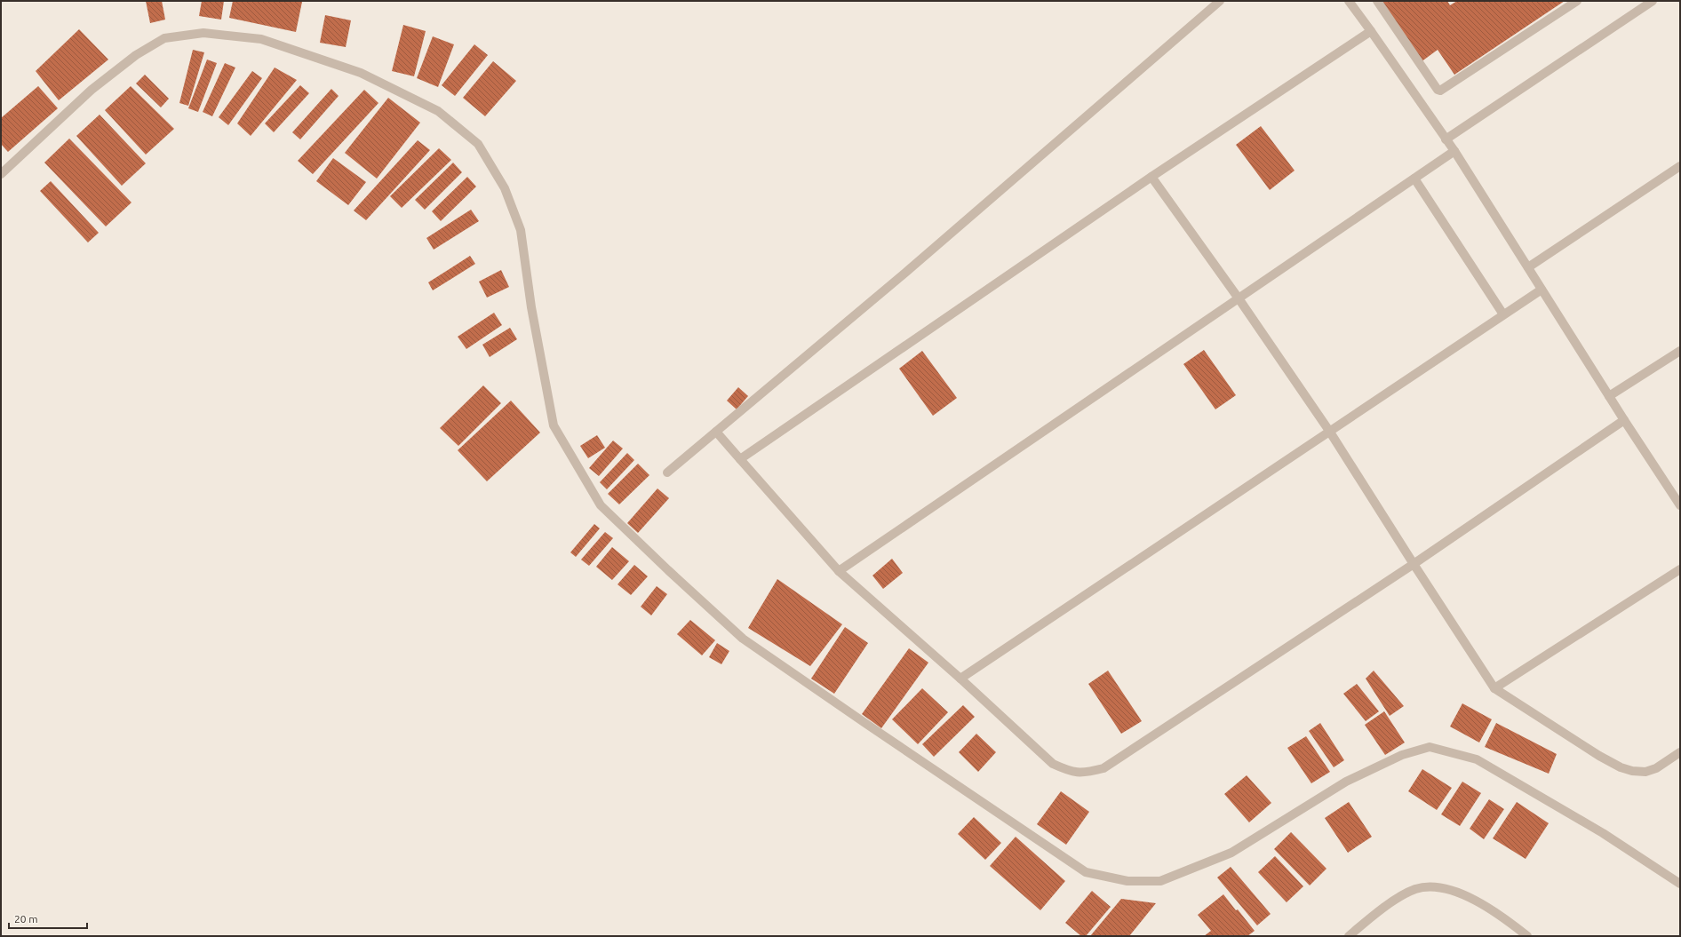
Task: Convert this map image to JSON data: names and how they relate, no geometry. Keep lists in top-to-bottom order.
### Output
{
  "scale_bar": "20 m"
}
